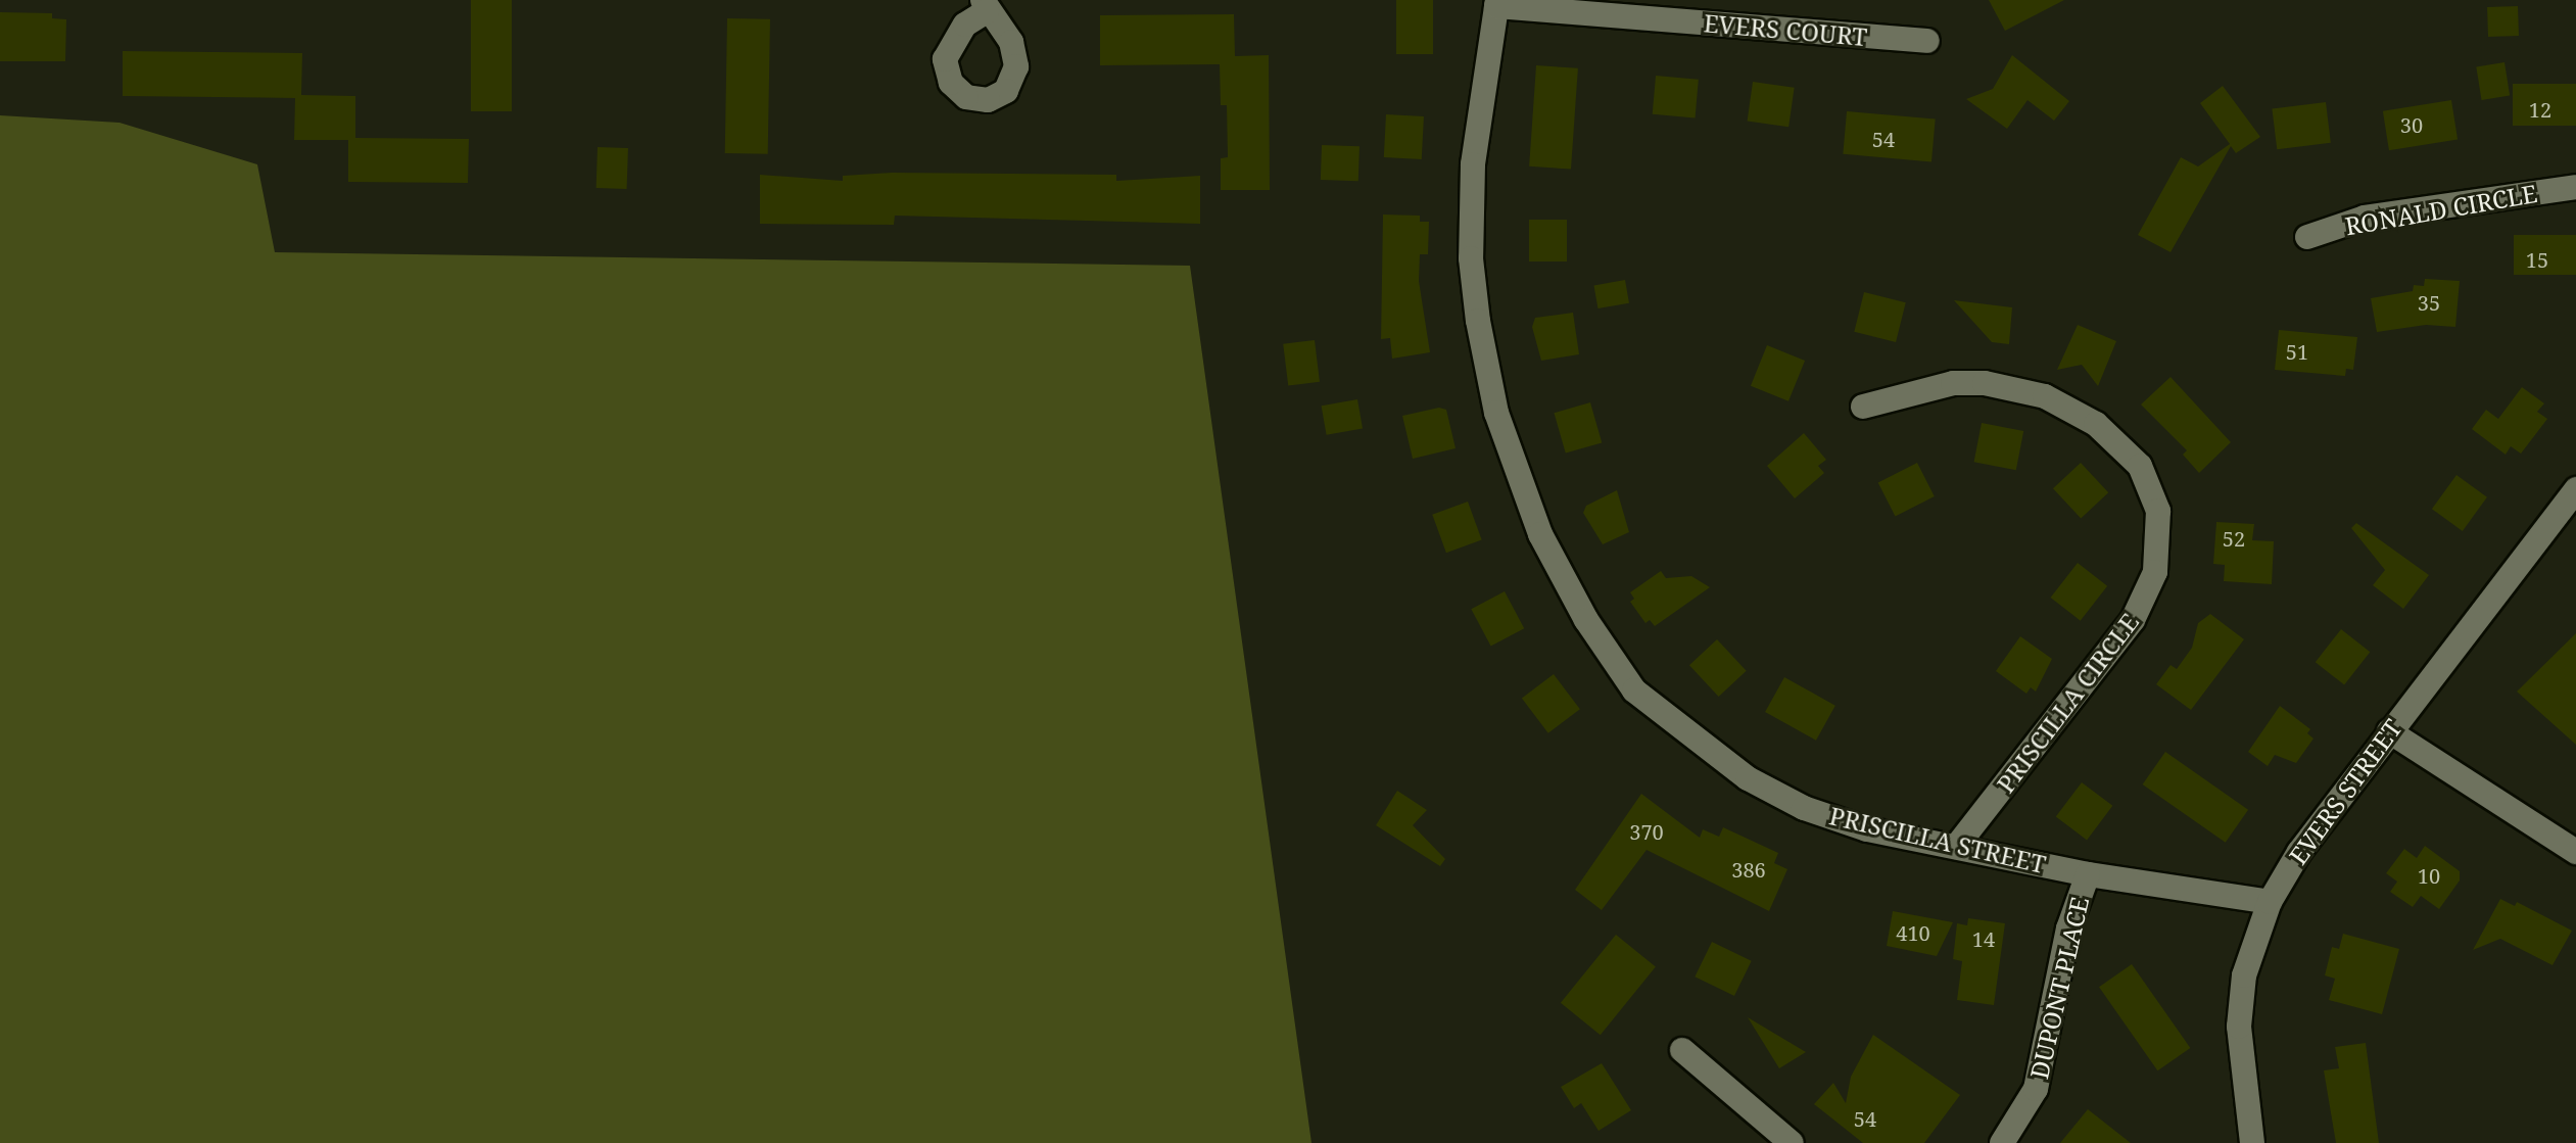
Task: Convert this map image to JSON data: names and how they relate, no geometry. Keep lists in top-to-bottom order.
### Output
{
  "streets": {
    "street": [
      "EVERS COURT",
      "RONALD CIRCLE",
      "PRISCILLA CIRCLE",
      "EVERS STREET",
      "PRISCILLA STREET",
      "DUPONT PLACE"
    ]
  },
  "crossings": [
    ["EVERS COURT", "PRISCILLA STREET"],
    ["PRISCILLA CIRCLE", "PRISCILLA STREET"],
    ["EVERS STREET", "PRISCILLA STREET"],
    ["PRISCILLA STREET", "DUPONT PLACE"]
  ],
  "house_numbers": [
    "12",
    "30",
    "54",
    "15",
    "35",
    "51",
    "52",
    "370",
    "386",
    "10",
    "410",
    "14",
    "54"
  ]
}
